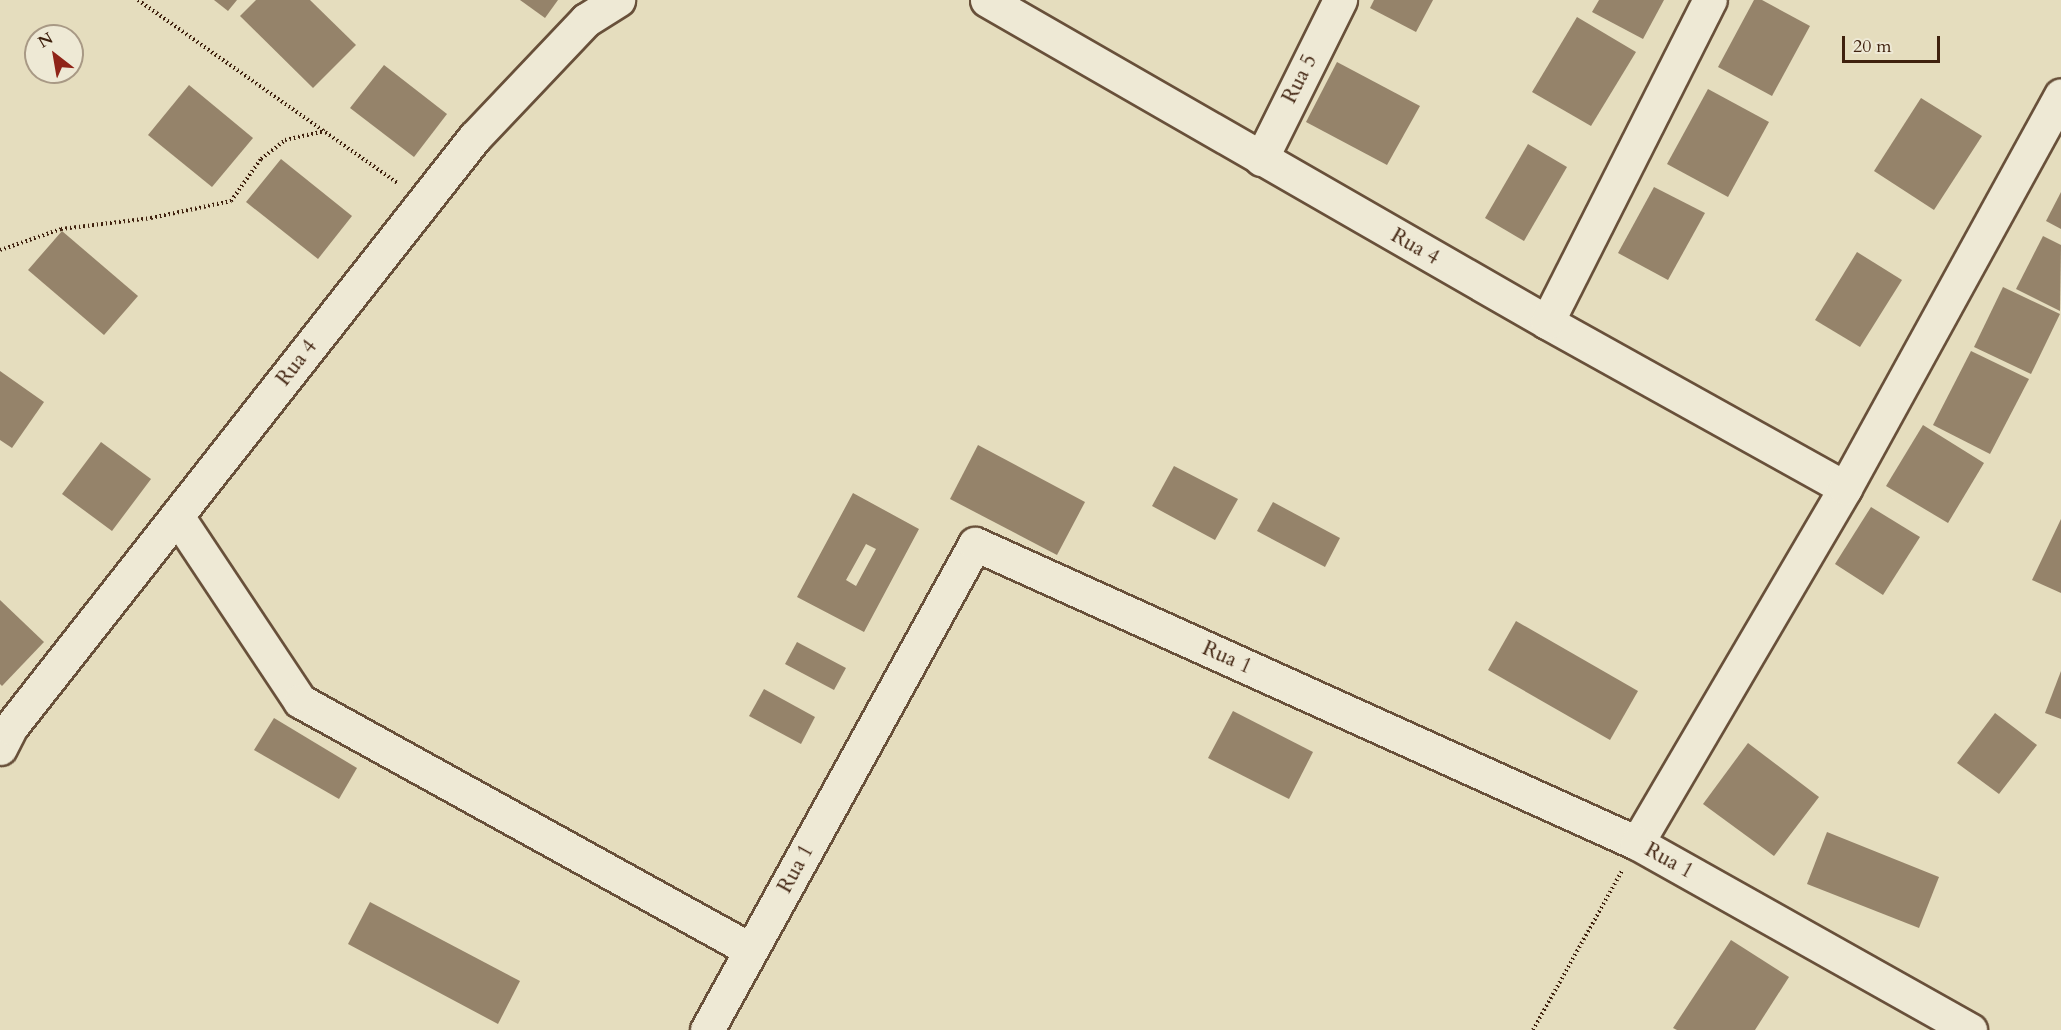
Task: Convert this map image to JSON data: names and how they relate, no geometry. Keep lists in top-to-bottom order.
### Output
{
  "streets": {
    "street": ["Rua 5", "Rua 4", "Rua 1"]
  },
  "crossings": [
    ["Rua 5", "Rua 4"]
  ],
  "scale_bar": "20 m",
  "north": "top left"
}
